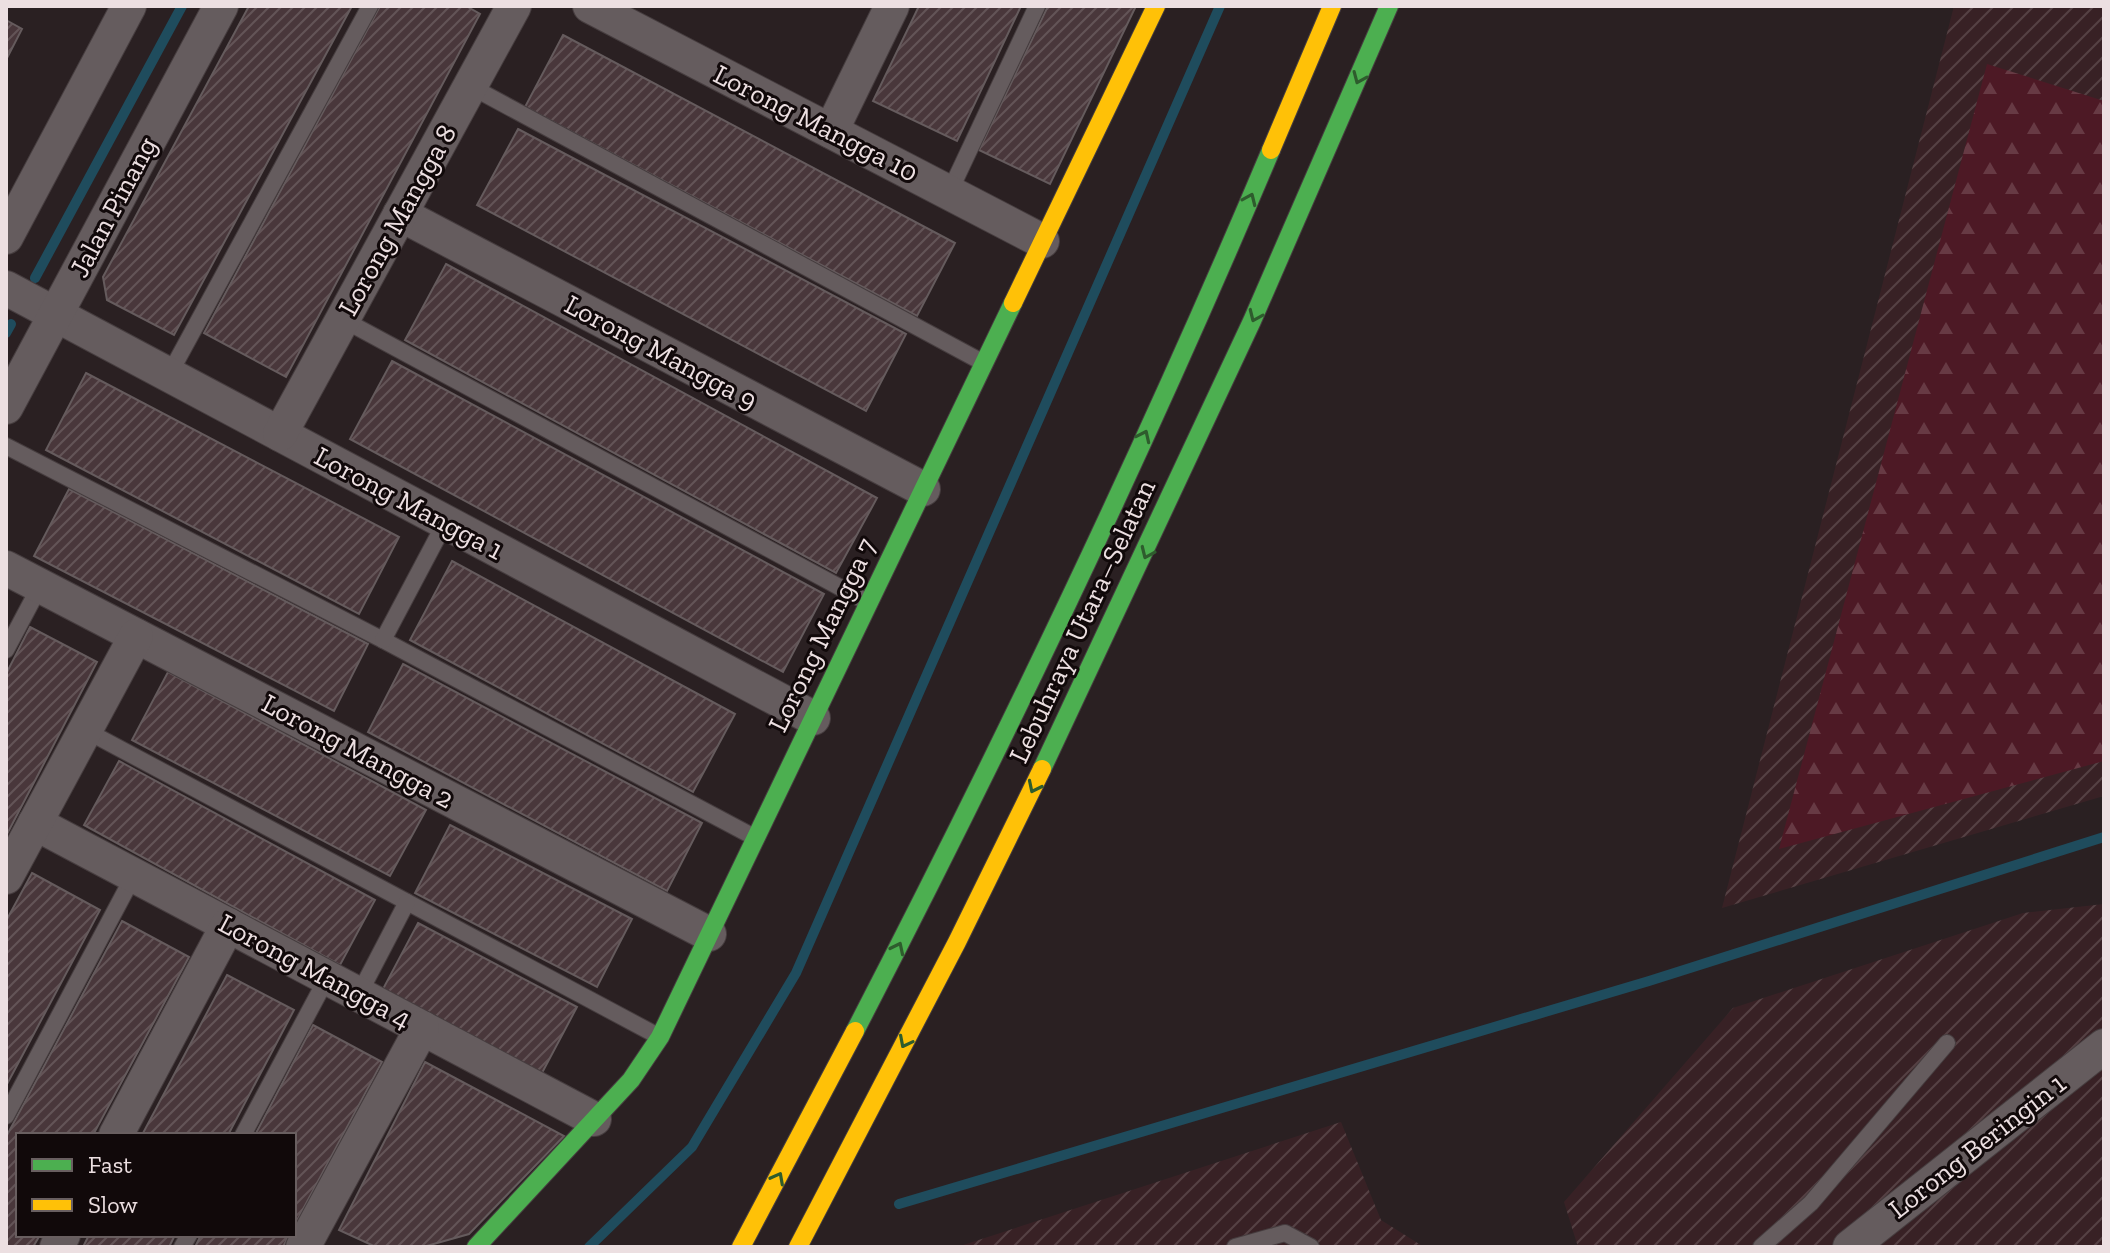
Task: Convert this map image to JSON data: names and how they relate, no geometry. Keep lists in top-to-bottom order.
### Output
{
  "streets": {
    "main road": ["Lebuhraya Utara–Selatan", "Lorong Mangga 7"],
    "street": [
      "Lorong Mangga 10",
      "Jalan Pinang",
      "Lorong Mangga 8",
      "Lorong Mangga 9",
      "Lorong Mangga 1",
      "Lorong Mangga 2",
      "Lorong Mangga 4",
      "Lorong Beringin 1"
    ]
  },
  "crossings": [
    ["Lorong Mangga 10", "Lorong Mangga 7"],
    ["Jalan Pinang", "Lorong Mangga 1"],
    ["Lorong Mangga 8", "Lorong Mangga 9"],
    ["Lorong Mangga 8", "Lorong Mangga 1"],
    ["Lorong Mangga 9", "Lorong Mangga 7"],
    ["Lorong Mangga 1", "Lorong Mangga 7"],
    ["Lorong Mangga 7", "Lorong Mangga 2"],
    ["Lorong Mangga 7", "Lorong Mangga 4"]
  ],
  "legend": ["Fast", "Slow"]
}
